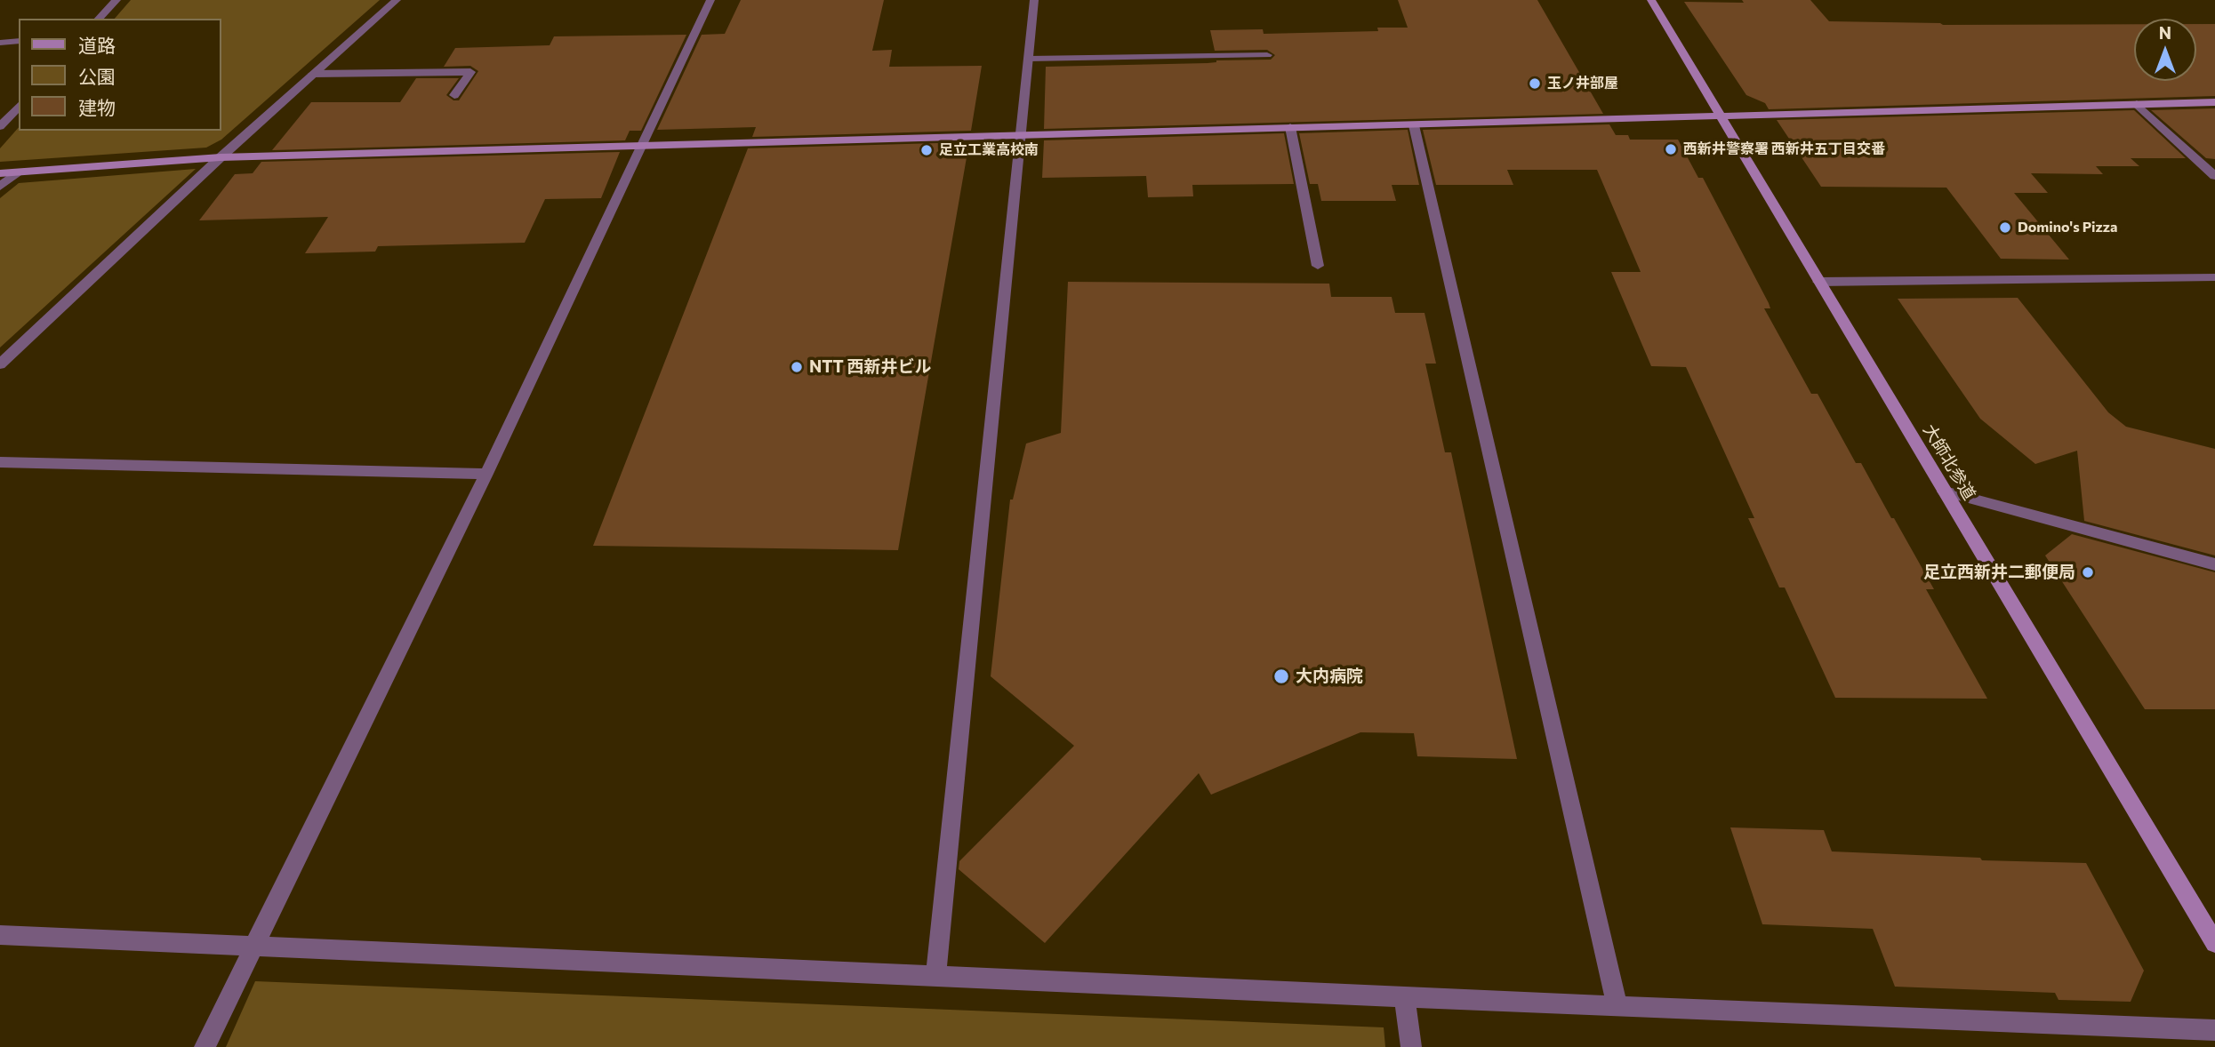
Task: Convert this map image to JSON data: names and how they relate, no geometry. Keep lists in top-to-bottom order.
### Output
{
  "streets": {
    "street": ["大師北参道"]
  },
  "places": [
    "玉ノ井部屋",
    "西新井警察署 西新井五丁目交番",
    "足立工業高校南",
    "Domino's Pizza",
    "NTT 西新井ビル",
    "足立西新井二郵便局",
    "大内病院"
  ],
  "legend": ["道路", "公園", "建物"],
  "north": "top"
}
